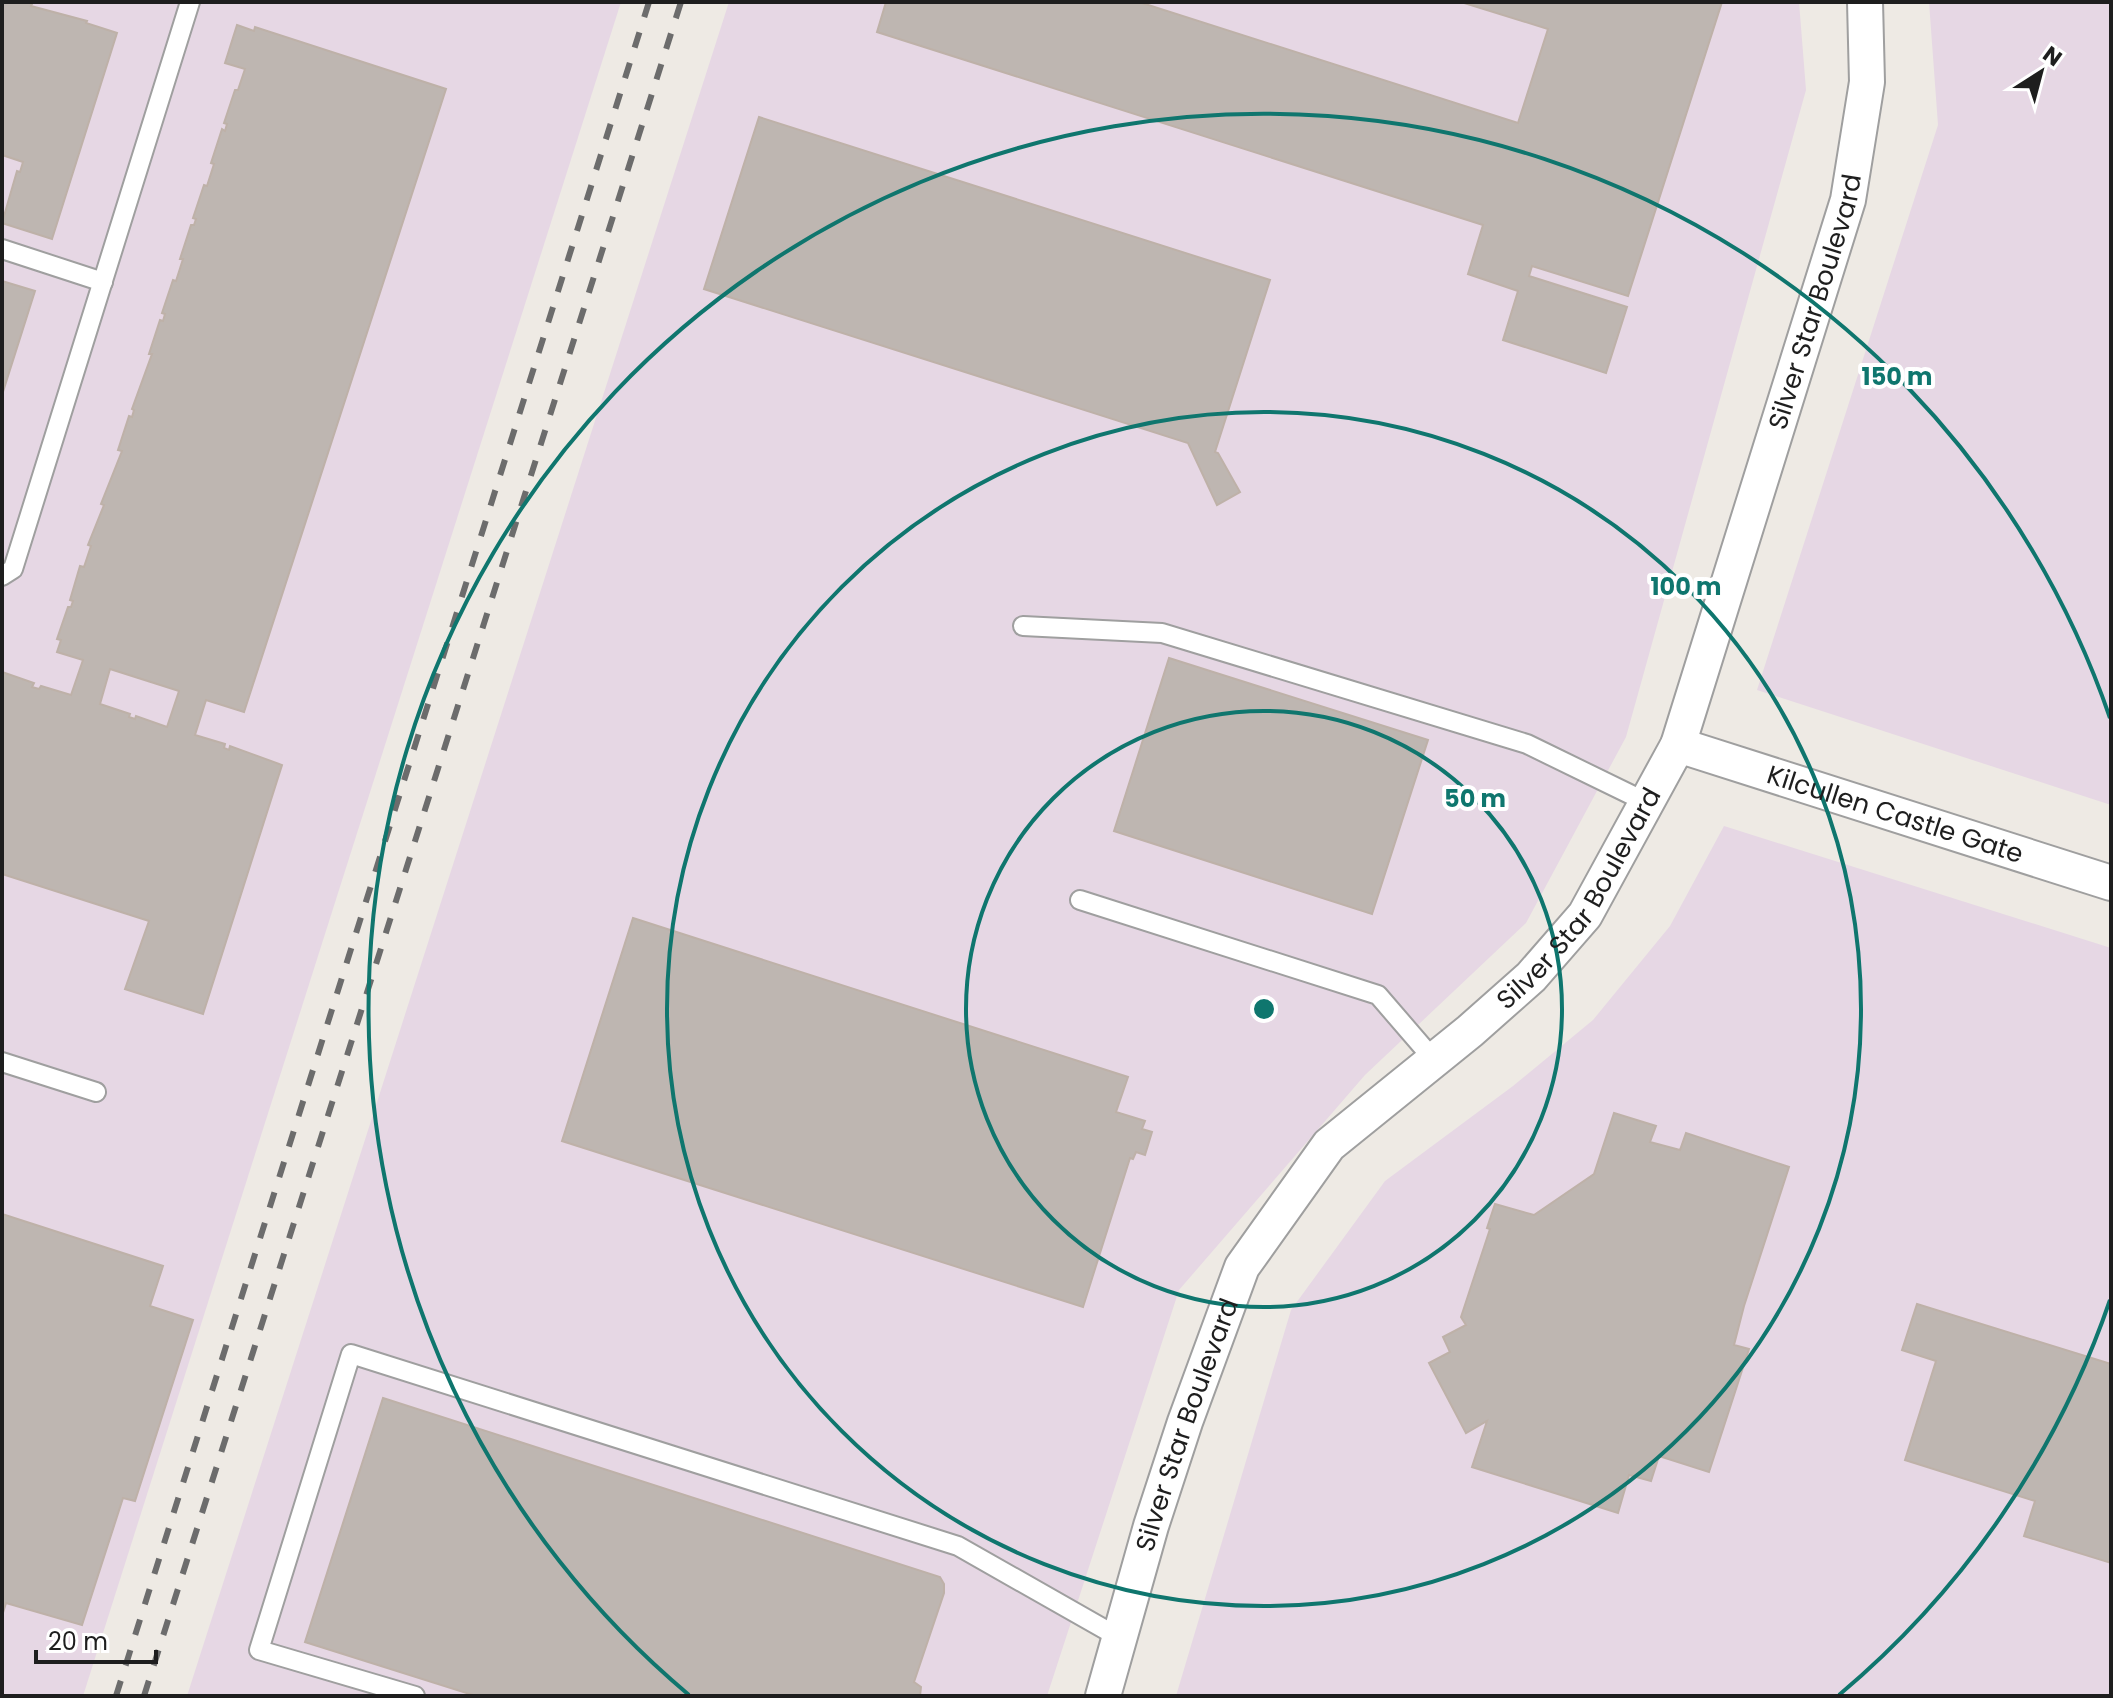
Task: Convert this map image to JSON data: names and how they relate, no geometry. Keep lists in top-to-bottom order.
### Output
{
  "streets": {
    "street": ["Silver Star Boulevard", "Kilcullen Castle Gate"]
  },
  "crossings": [
    ["Silver Star Boulevard", "Kilcullen Castle Gate"]
  ],
  "scale_bar": "20 m",
  "north": "top right",
  "rings": ["150 m", "100 m", "50 m"]
}
